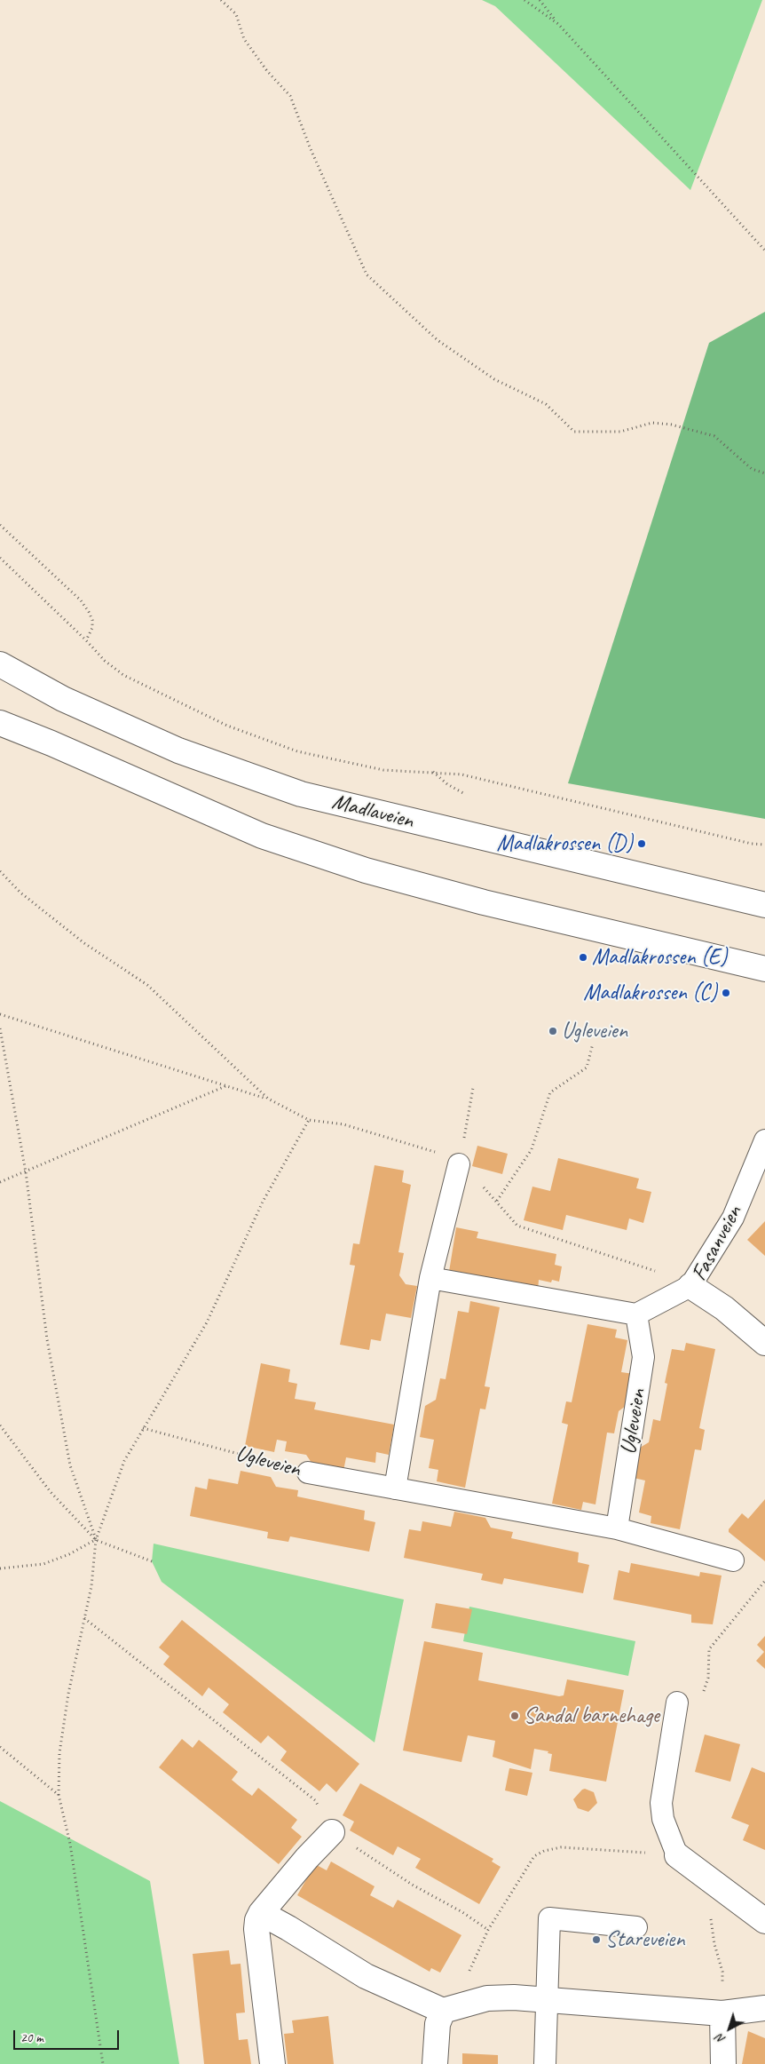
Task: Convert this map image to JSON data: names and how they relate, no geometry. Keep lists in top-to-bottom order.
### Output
{
  "streets": {
    "main road": ["Madlaveien", "Fasanveien"],
    "lane": ["Ugleveien"]
  },
  "places": [
    "Madlakrossen (D)",
    "Madlakrossen (E)",
    "Madlakrossen (C)",
    "Ugleveien",
    "Sandal barnehage",
    "Stareveien"
  ],
  "scale_bar": "20 m",
  "north": "bottom left"
}
